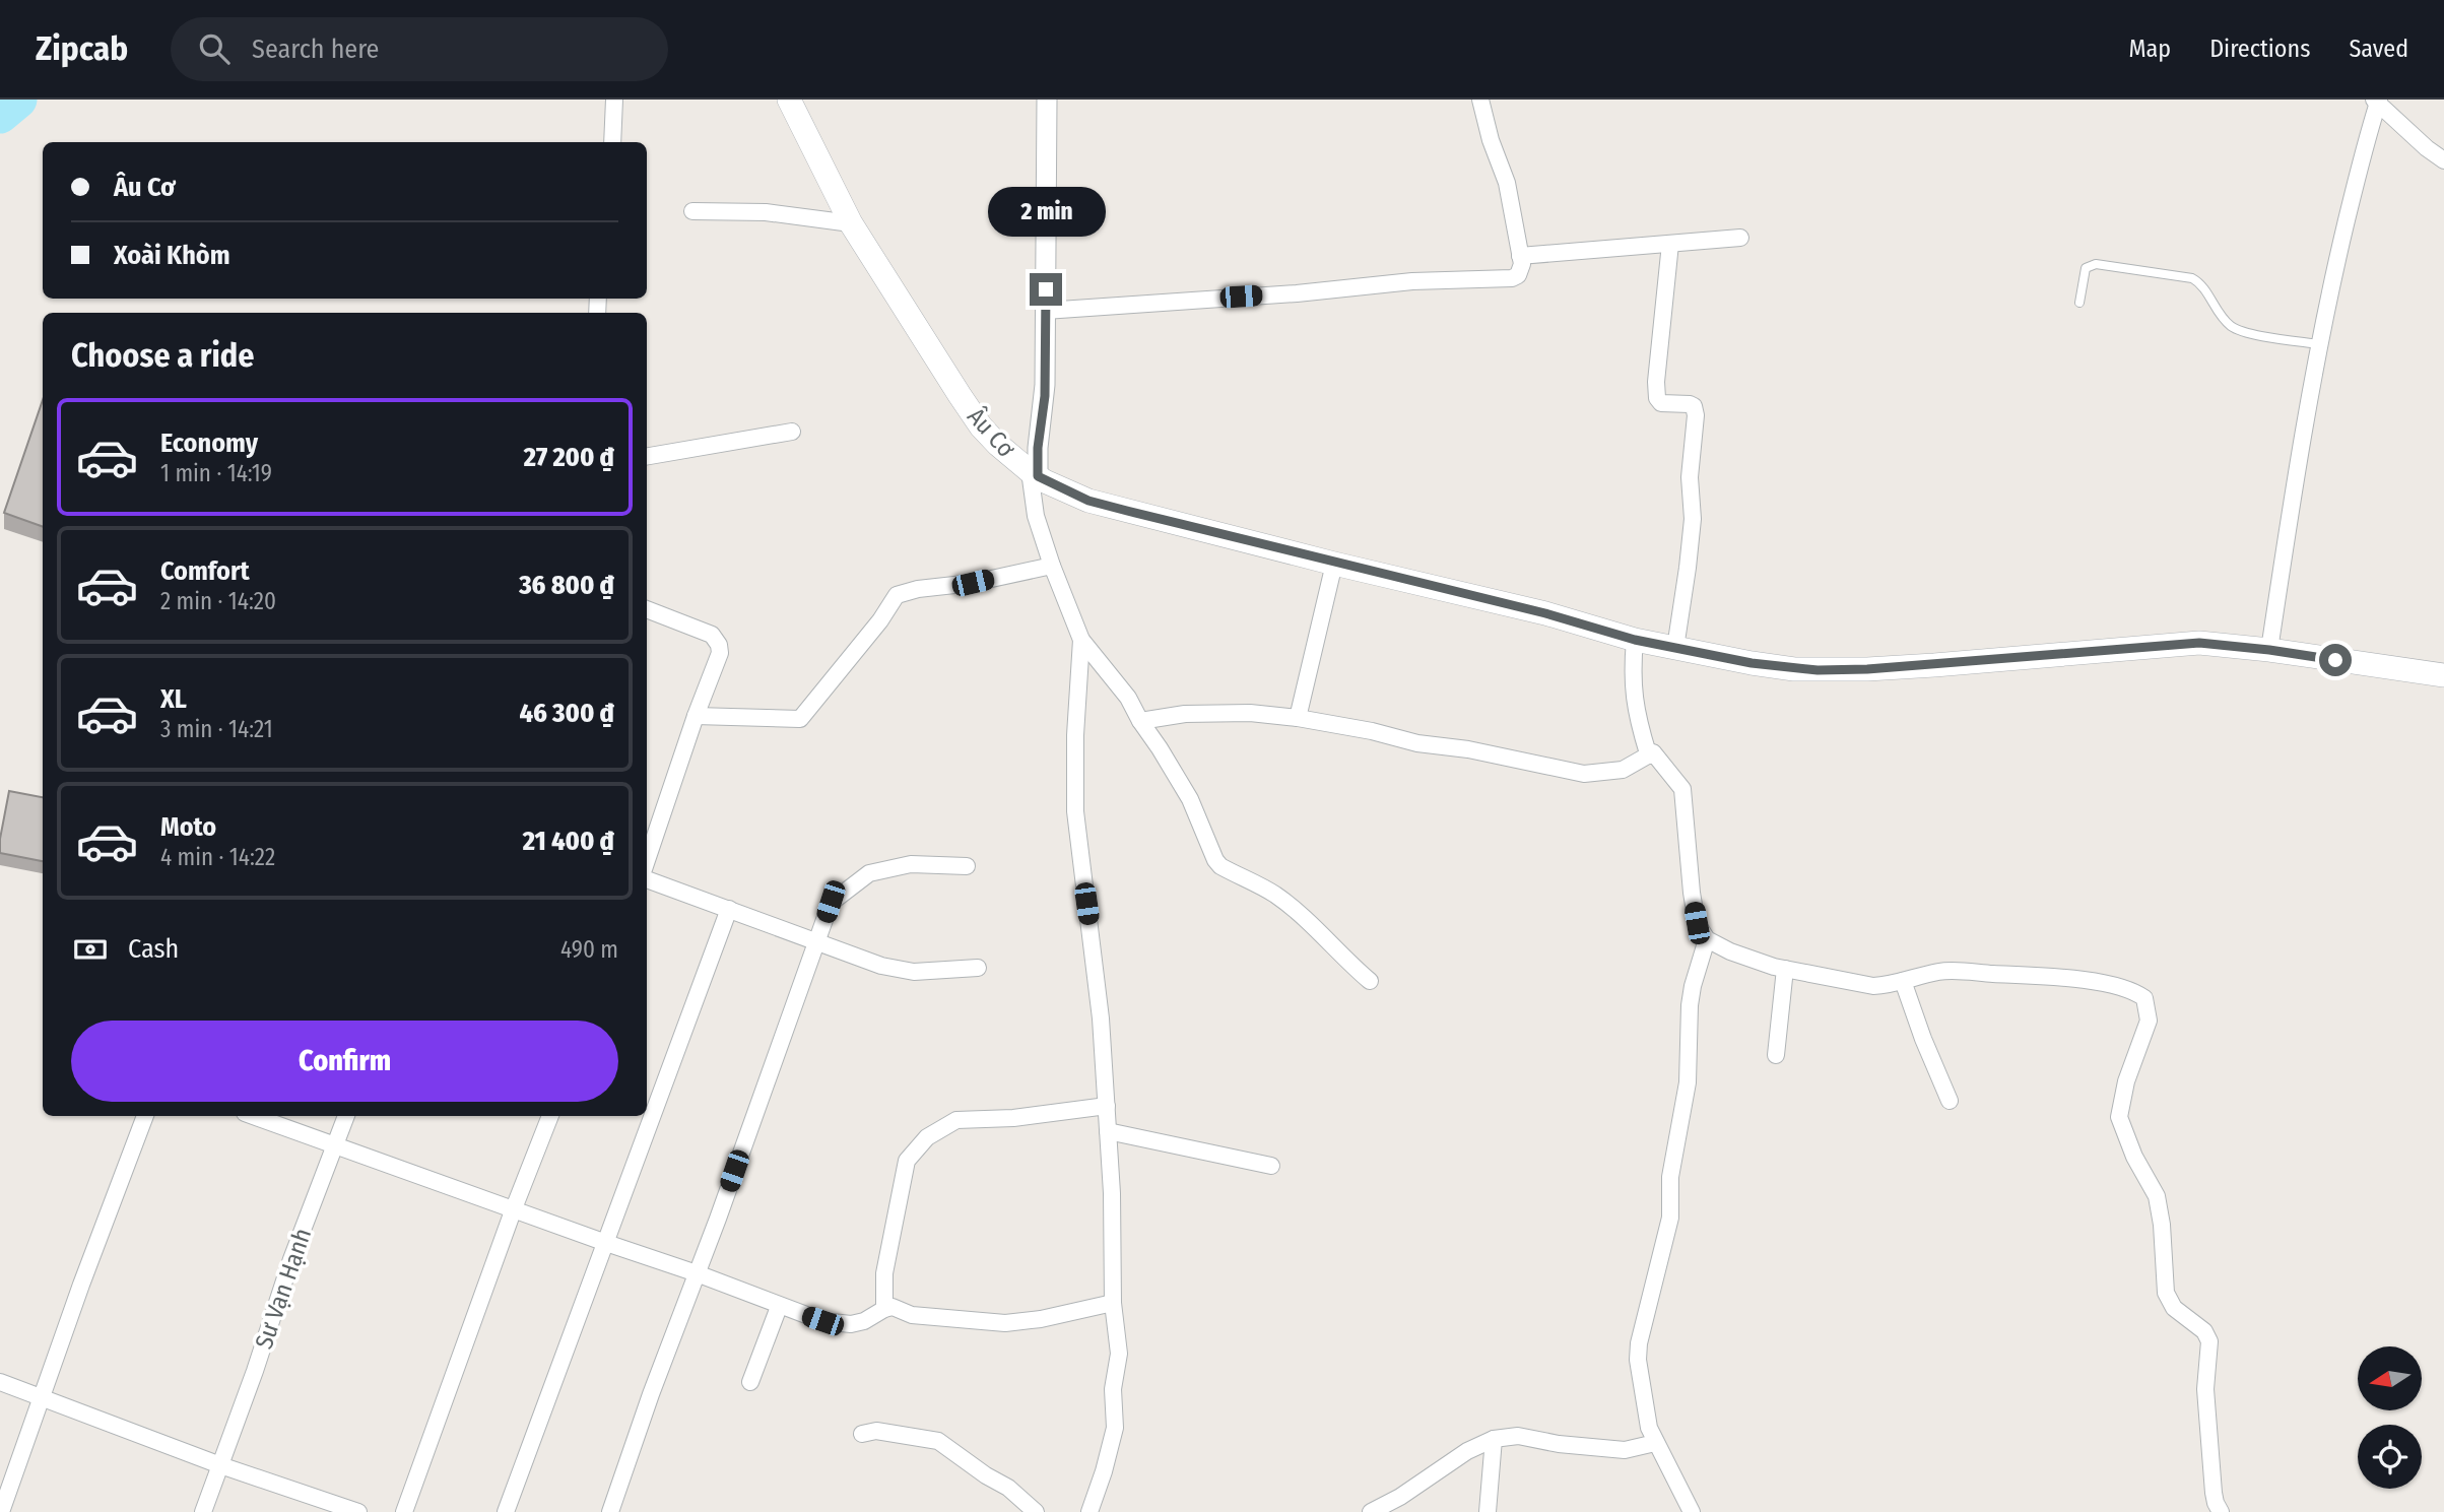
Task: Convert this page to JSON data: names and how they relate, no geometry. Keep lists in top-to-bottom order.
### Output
{
  "streets": {
    "main road": ["Âu Cơ"],
    "street": ["Sư Vạn Hạnh"]
  },
  "north": "left",
  "page": {
    "header": "Zipcab",
    "search": "Search here",
    "nav": ["Map", "Directions", "Saved"],
    "banner": ["Âu Cơ", "Xoài Khòm"],
    "bubble": "2 min",
    "heading": "Choose a ride",
    "list": [
      {
        "name": "Economy",
        "note": "1 min · 14:19",
        "value": "27 200 ₫"
      },
      {
        "name": "Comfort",
        "note": "2 min · 14:20",
        "value": "36 800 ₫"
      },
      {
        "name": "XL",
        "note": "3 min · 14:21",
        "value": "46 300 ₫"
      },
      {
        "name": "Moto",
        "note": "4 min · 14:22",
        "value": "21 400 ₫"
      }
    ],
    "pay": ["Cash", "490 m"],
    "buttons": "Confirm"
  }
}
